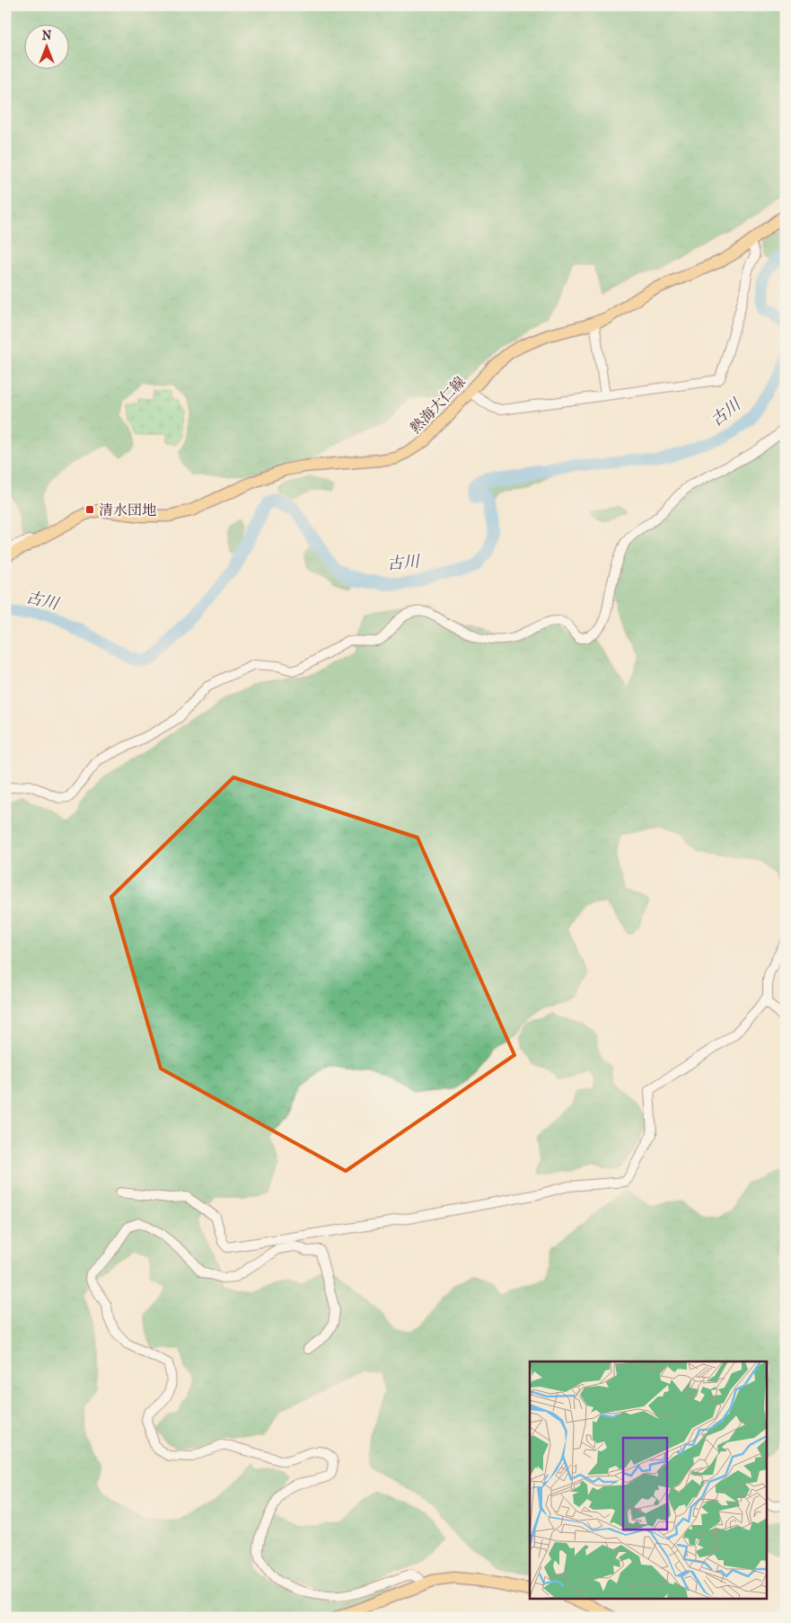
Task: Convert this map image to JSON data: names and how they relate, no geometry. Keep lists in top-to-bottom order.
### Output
{
  "streets": {
    "main road": ["熱海大仁線"]
  },
  "water": ["古川"],
  "places": {
    "transit": ["清水団地"]
  },
  "north": "top"
}
